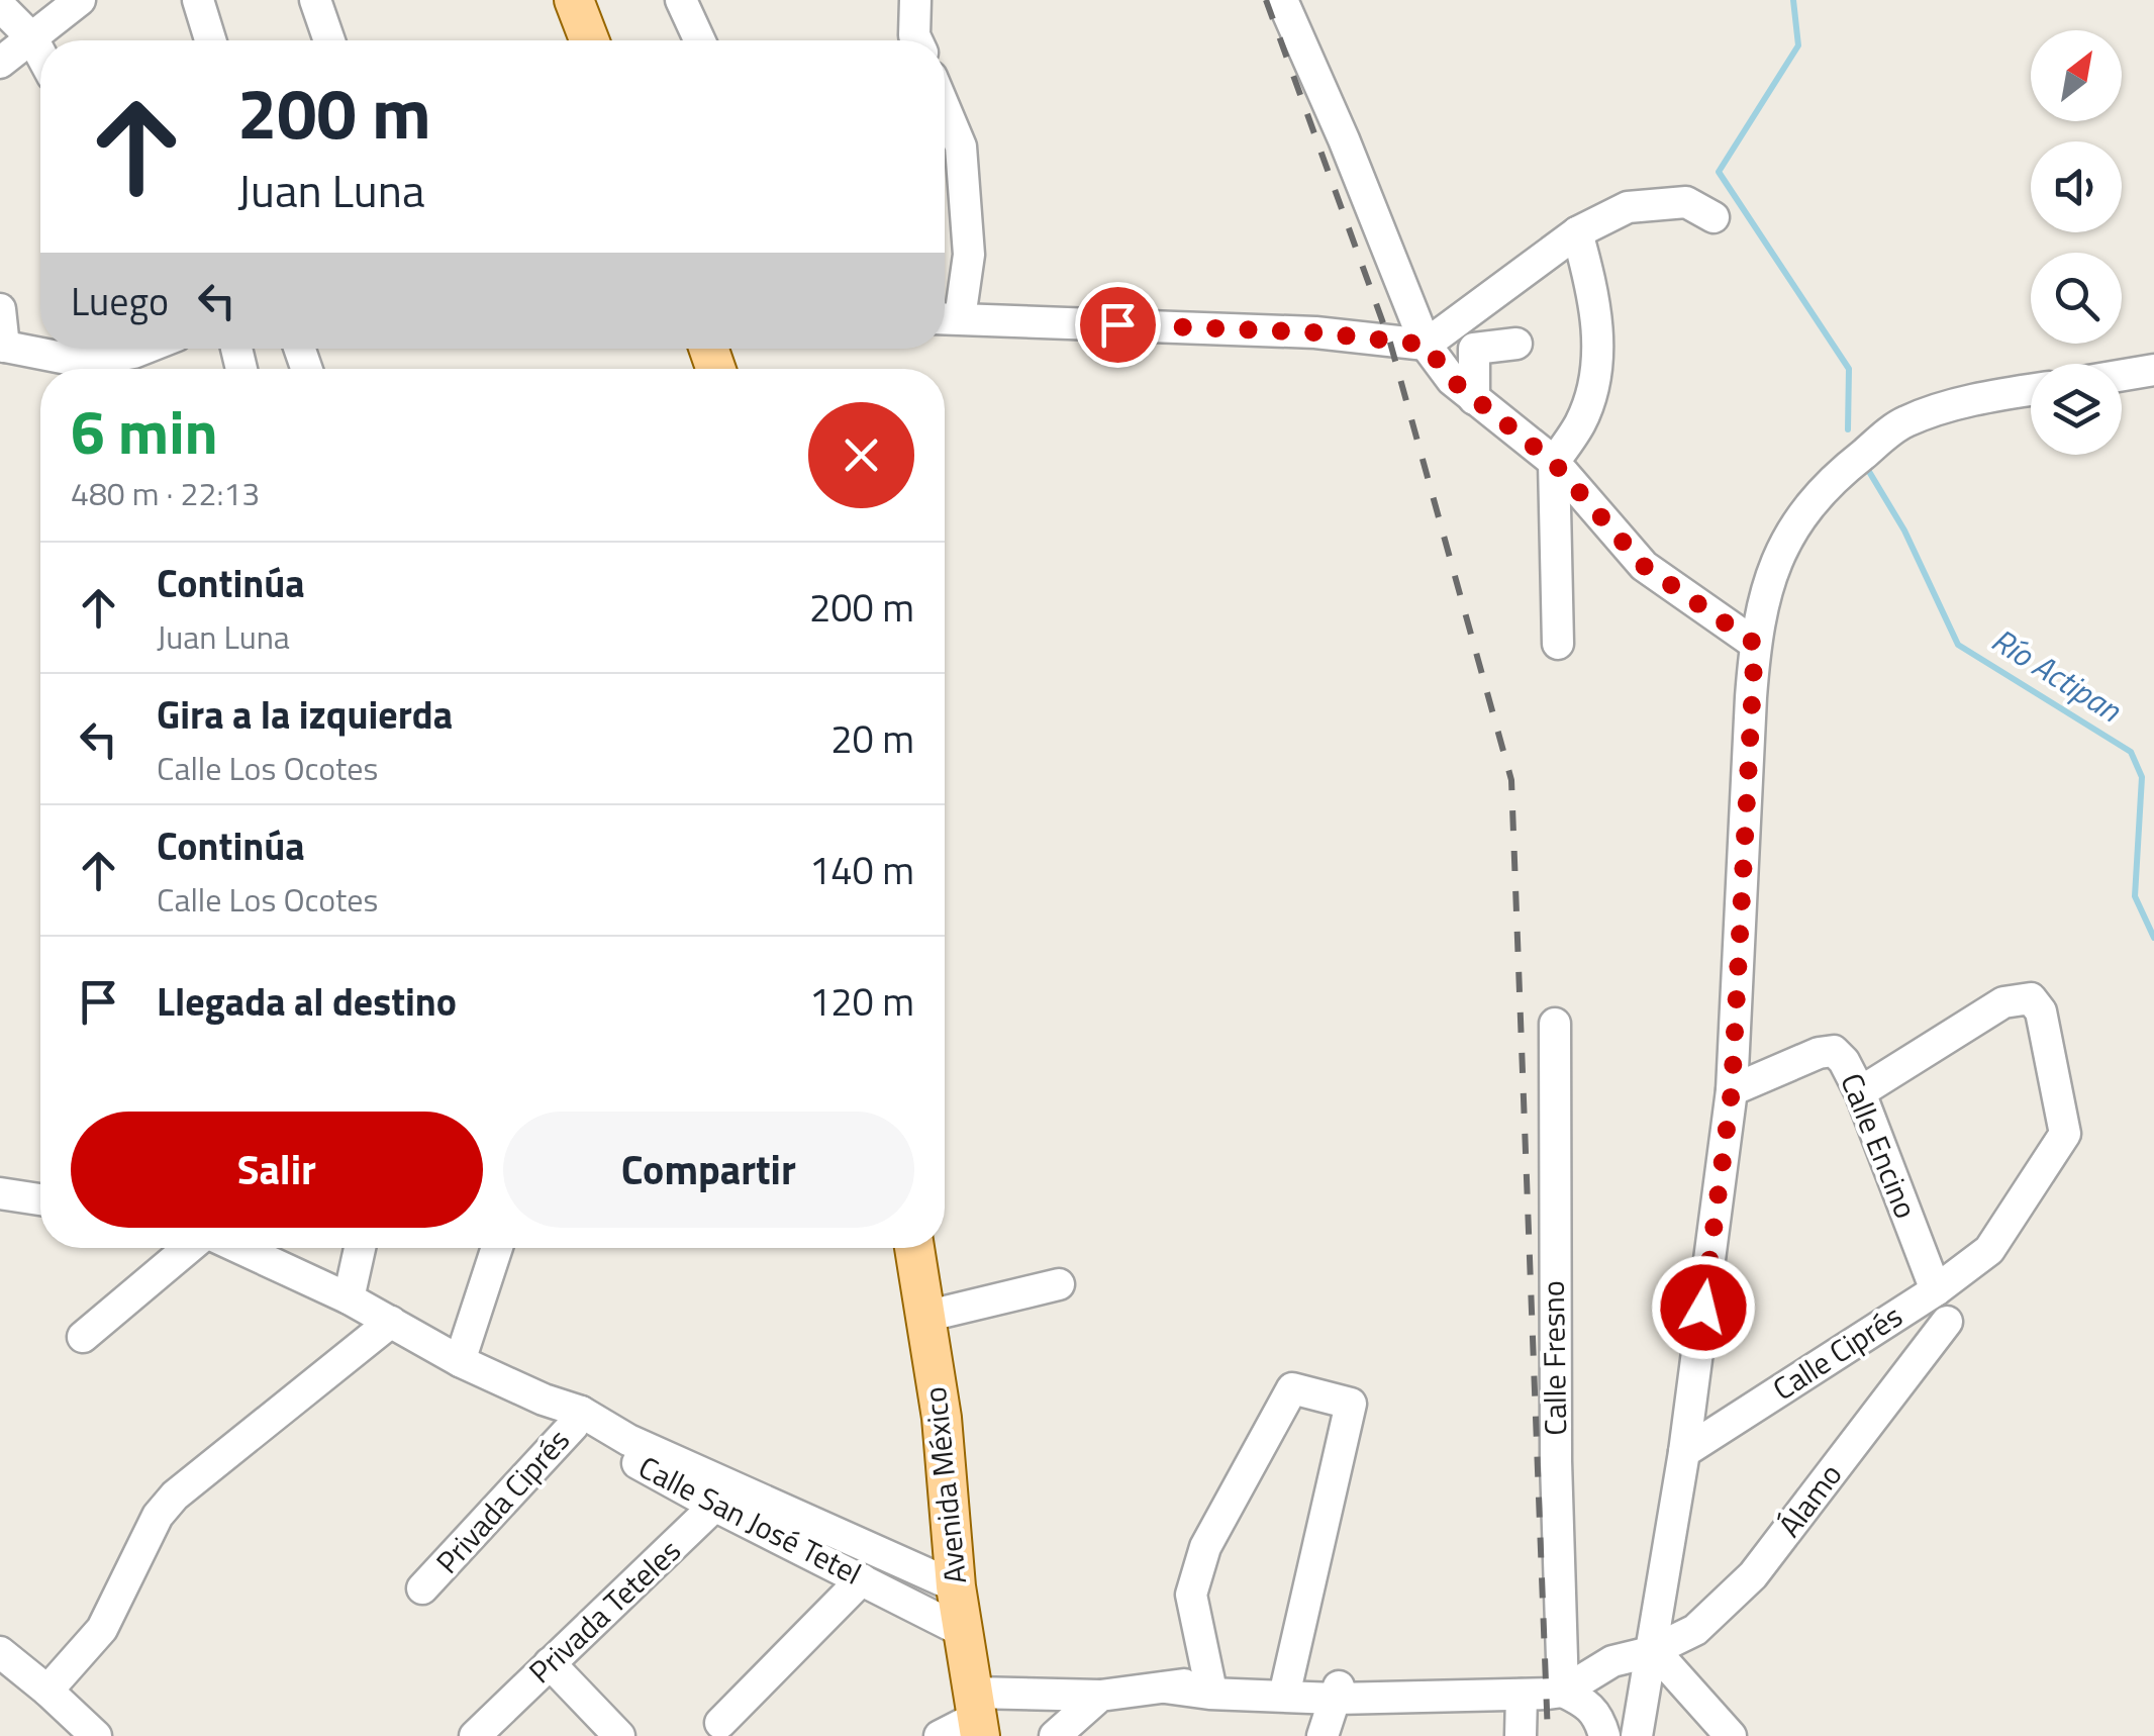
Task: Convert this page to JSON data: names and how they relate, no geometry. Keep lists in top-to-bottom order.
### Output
{
  "streets": {
    "main road": ["Avenida México"],
    "street": [
      "Calle Encino",
      "Calle Ciprés",
      "Calle Fresno",
      "Álamo",
      "Privada Ciprés",
      "Calle San José Tetel",
      "Privada Teteles"
    ]
  },
  "crossings": [
    ["Calle Encino", "Calle Ciprés"],
    ["Calle Fresno", "Álamo"],
    ["Avenida México", "Calle San José Tetel"],
    ["Privada Ciprés", "Calle San José Tetel"],
    ["Calle San José Tetel", "Privada Teteles"]
  ],
  "water": ["Río Actipan"],
  "north": "top right",
  "page": {
    "turn": ["200 m", "Juan Luna"],
    "then": "Luego",
    "heading": ["6 min", "480 m · 22:13"],
    "list": [
      {
        "name": "Continúa",
        "note": "Juan Luna",
        "value": "200 m"
      },
      {
        "name": "Gira a la izquierda",
        "note": "Calle Los Ocotes",
        "value": "20 m"
      },
      {
        "name": "Continúa",
        "note": "Calle Los Ocotes",
        "value": "140 m"
      },
      {
        "name": "Llegada al destino",
        "value": "120 m"
      }
    ],
    "buttons": ["Salir", "Compartir"]
  }
}
